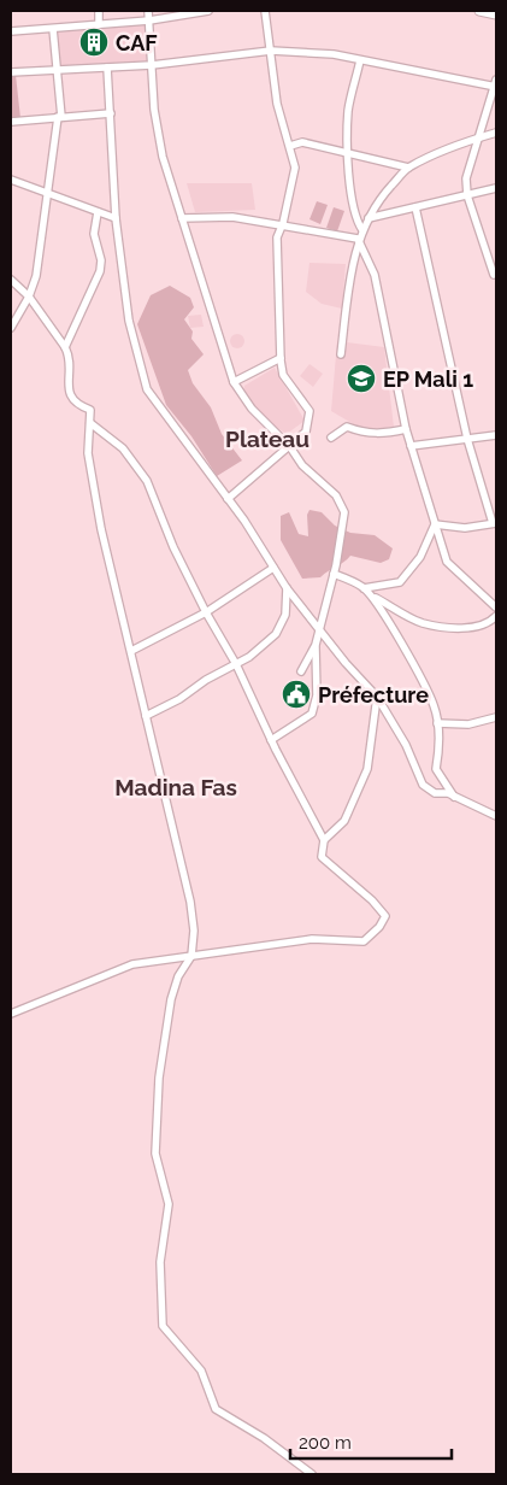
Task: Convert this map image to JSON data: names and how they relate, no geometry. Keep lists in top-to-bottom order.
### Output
{
  "districts": ["Plateau", "Madina Fas"],
  "places": {
    "building": ["CAF"],
    "school or university": ["EP Mali 1"],
    "public building": ["Préfecture"]
  },
  "scale_bar": "200 m"
}
